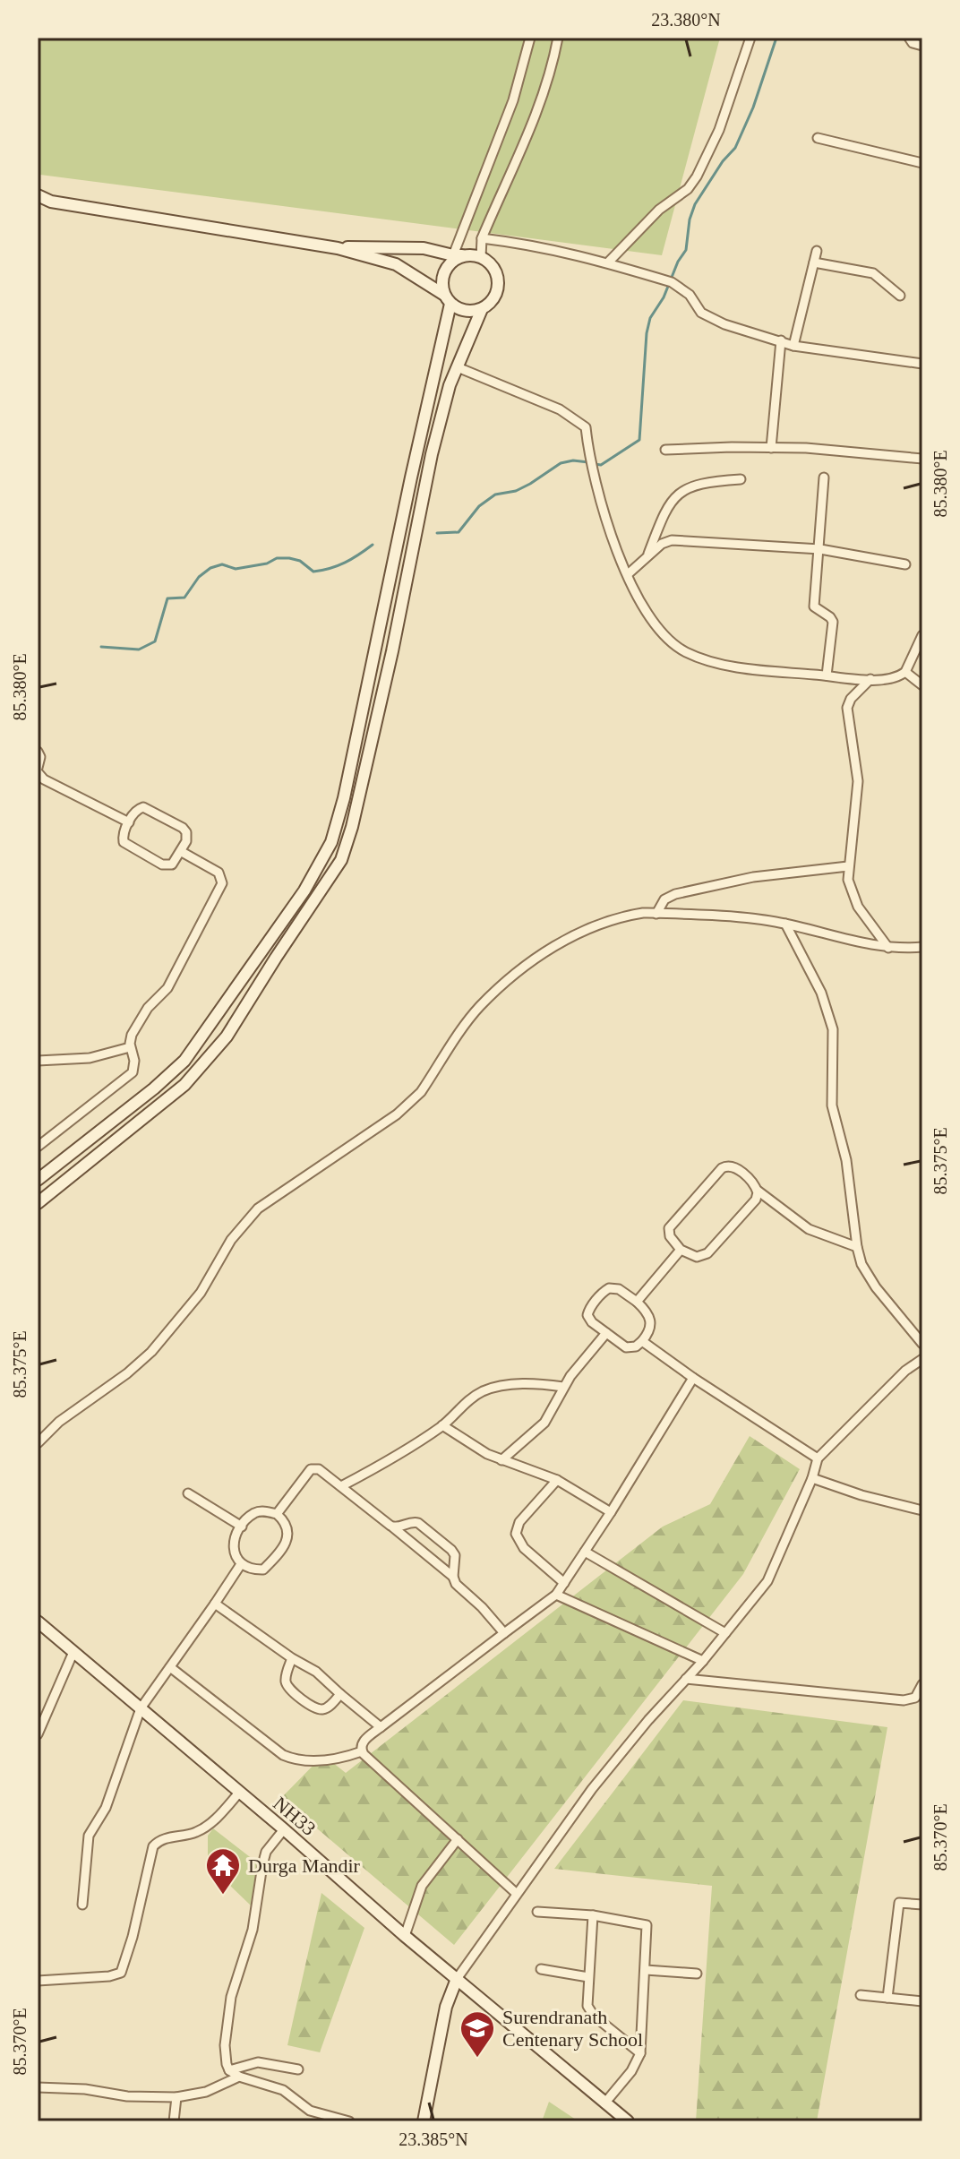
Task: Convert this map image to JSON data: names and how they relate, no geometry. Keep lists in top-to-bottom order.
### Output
{
  "streets": {
    "main road": ["NH33"]
  },
  "places": {
    "temple": ["Durga Mandir"],
    "school or university": ["Surendranath Centenary School"]
  },
  "coordinates": [
    "23.380°N",
    "85.380°E",
    "85.375°E",
    "85.370°E",
    "23.385°N"
  ]
}
